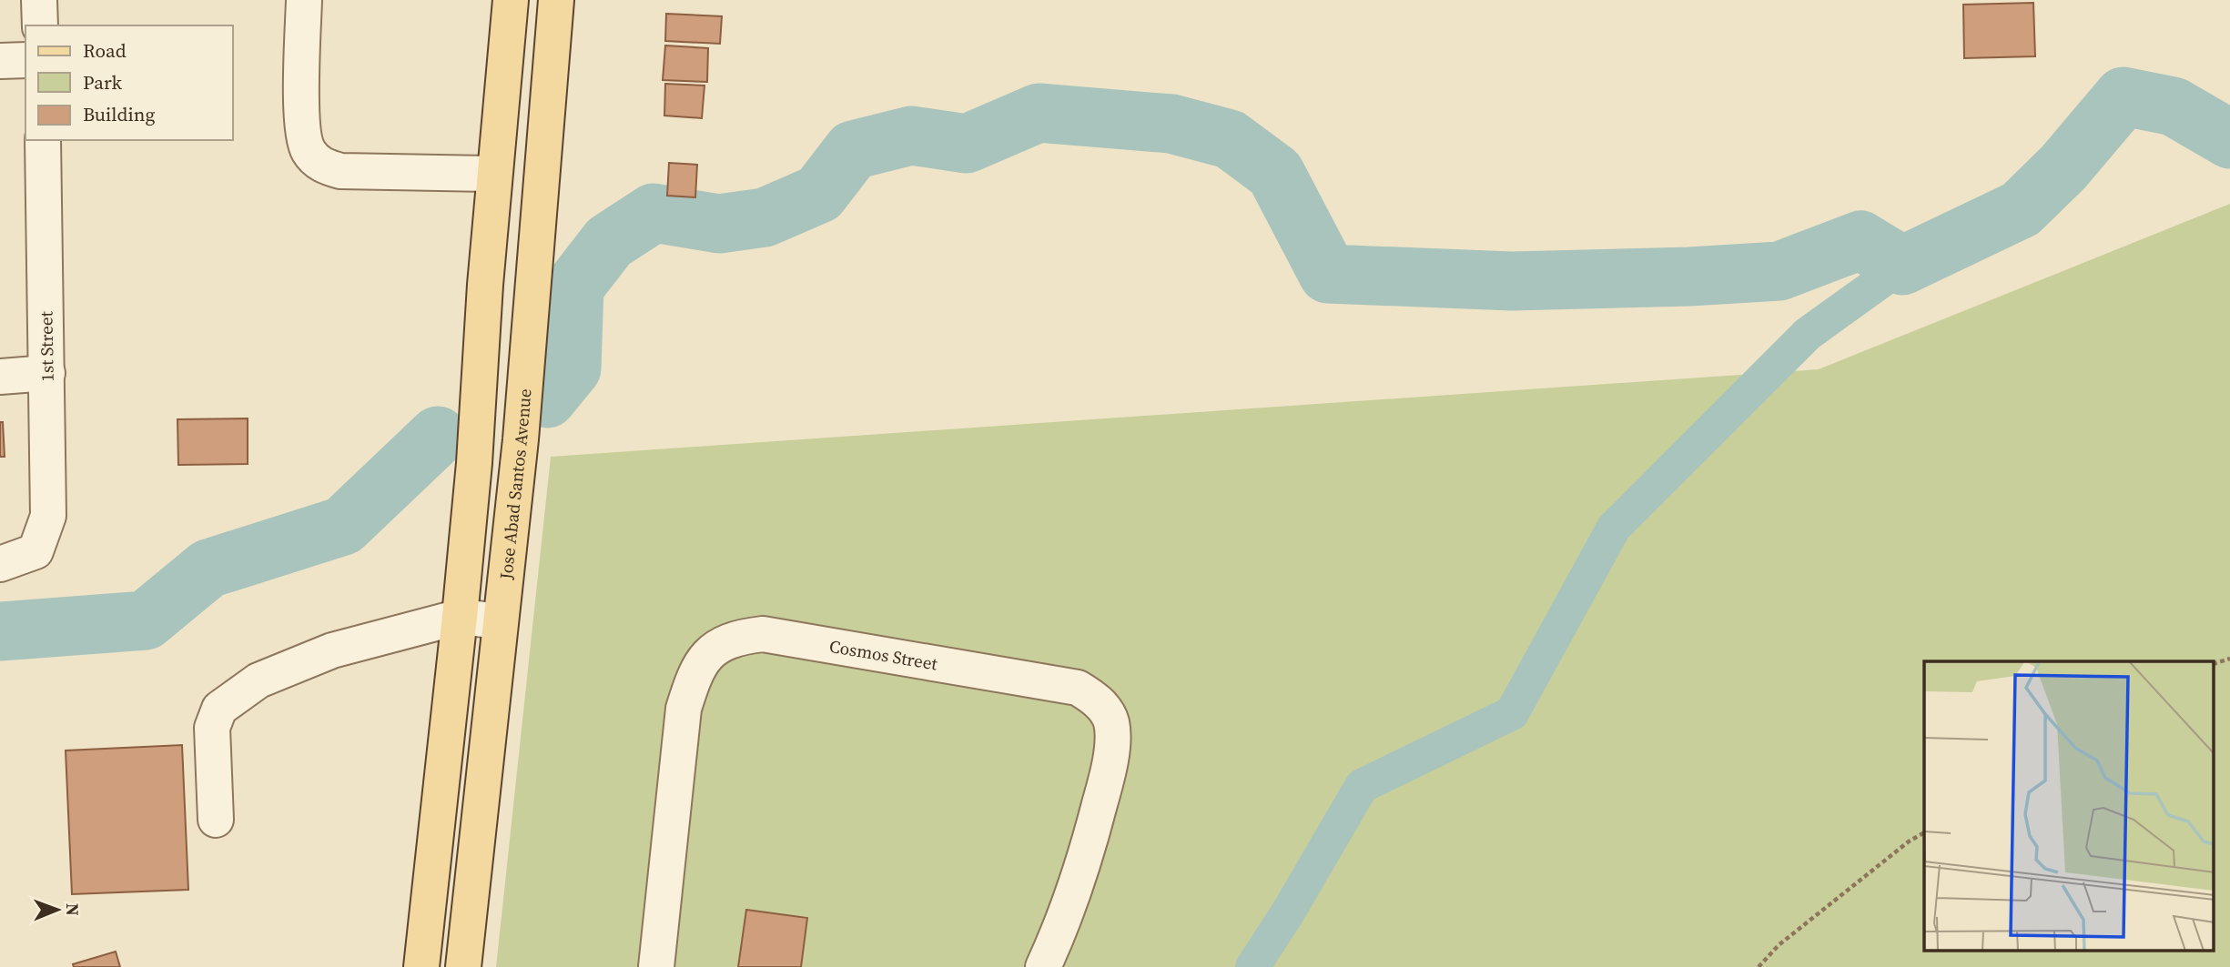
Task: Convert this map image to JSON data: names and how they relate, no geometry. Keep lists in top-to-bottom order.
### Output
{
  "streets": {
    "main road": ["Jose Abad Santos Avenue"],
    "street": ["1st Street", "Cosmos Street"]
  },
  "legend": ["Road", "Park", "Building"],
  "north": "right"
}
